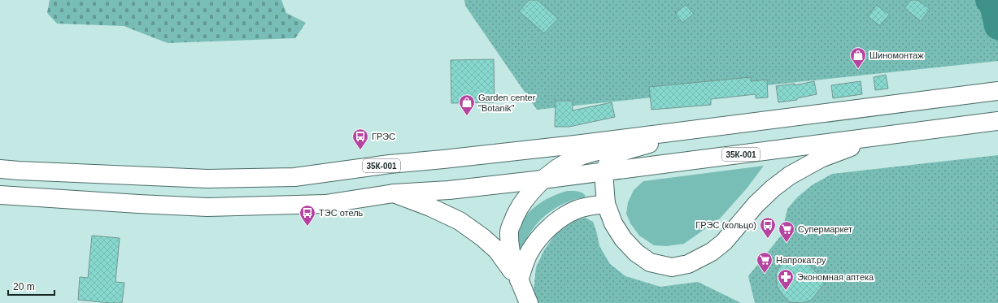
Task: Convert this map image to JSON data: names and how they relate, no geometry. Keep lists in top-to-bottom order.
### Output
{
  "streets": {
    "main road": ["35К-001"]
  },
  "places": {
    "shop": ["Шиномонтаж", "Garden center \"Botanik\""],
    "bus stop": ["ГРЭС", "ТЭС отель", "ГРЭС (кольцо)"],
    "supermarket": ["Супермаркет", "Напрокат.ру"],
    "pharmacy": ["Экономная аптека"]
  },
  "scale_bar": "20 m"
}
